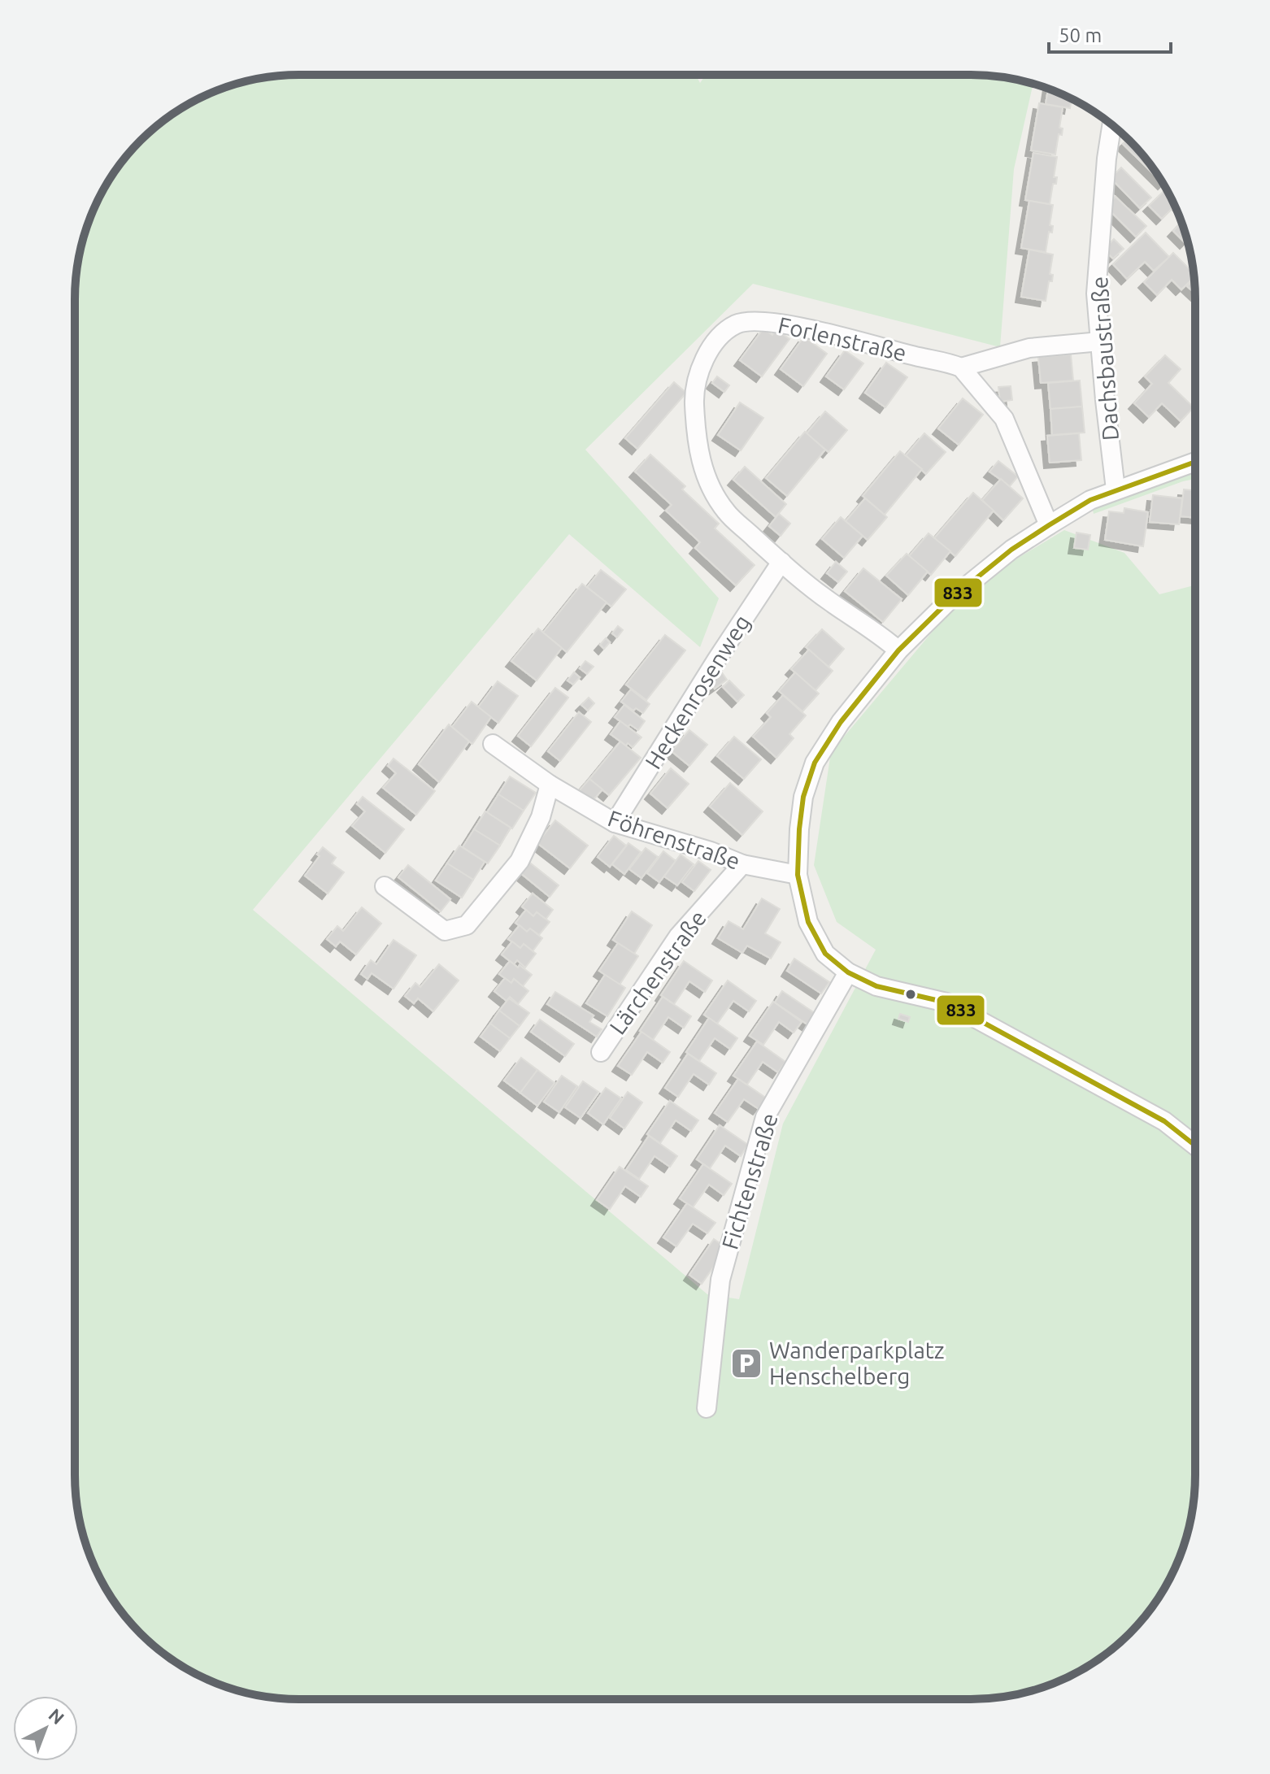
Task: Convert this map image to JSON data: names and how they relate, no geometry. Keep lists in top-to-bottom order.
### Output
{
  "streets": {
    "street": [
      "Forlenstraße",
      "Dachsbaustraße",
      "Heckenrosenweg",
      "Föhrenstraße",
      "Lärchenstraße",
      "Fichtenstraße"
    ]
  },
  "crossings": [
    ["Forlenstraße", "Heckenrosenweg"],
    ["Heckenrosenweg", "Föhrenstraße"],
    ["Föhrenstraße", "Lärchenstraße"]
  ],
  "places": {
    "parking": ["Wanderparkplatz Henschelberg"]
  },
  "lines": ["transit line 833"],
  "scale_bar": "50 m",
  "north": "top right"
}
